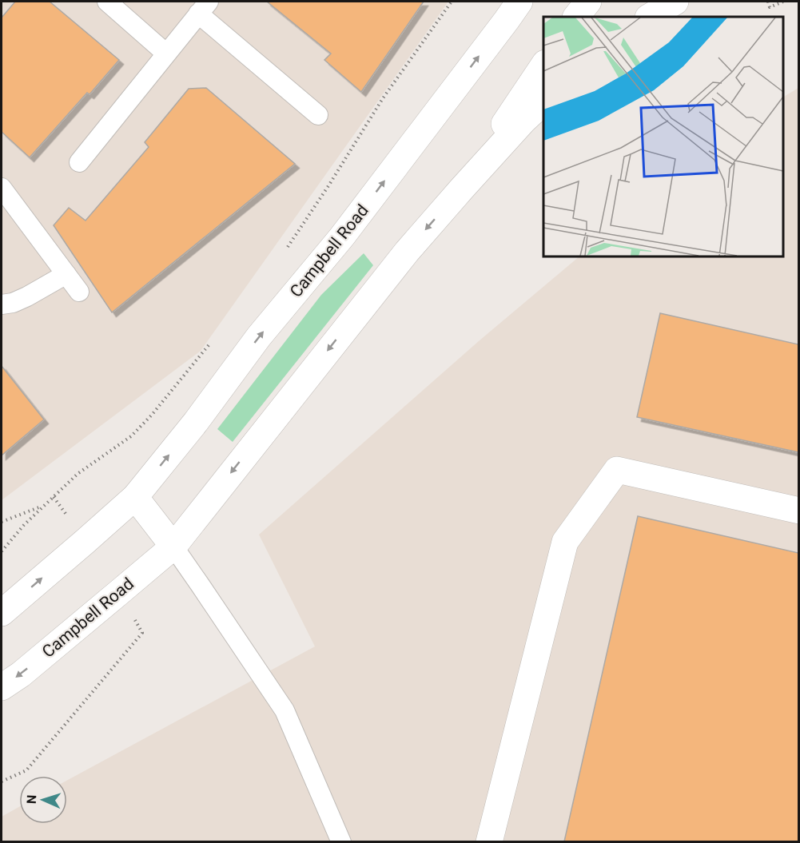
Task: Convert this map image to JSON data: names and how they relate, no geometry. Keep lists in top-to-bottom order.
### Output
{
  "streets": {
    "main road": ["Campbell Road"]
  },
  "north": "left"
}
